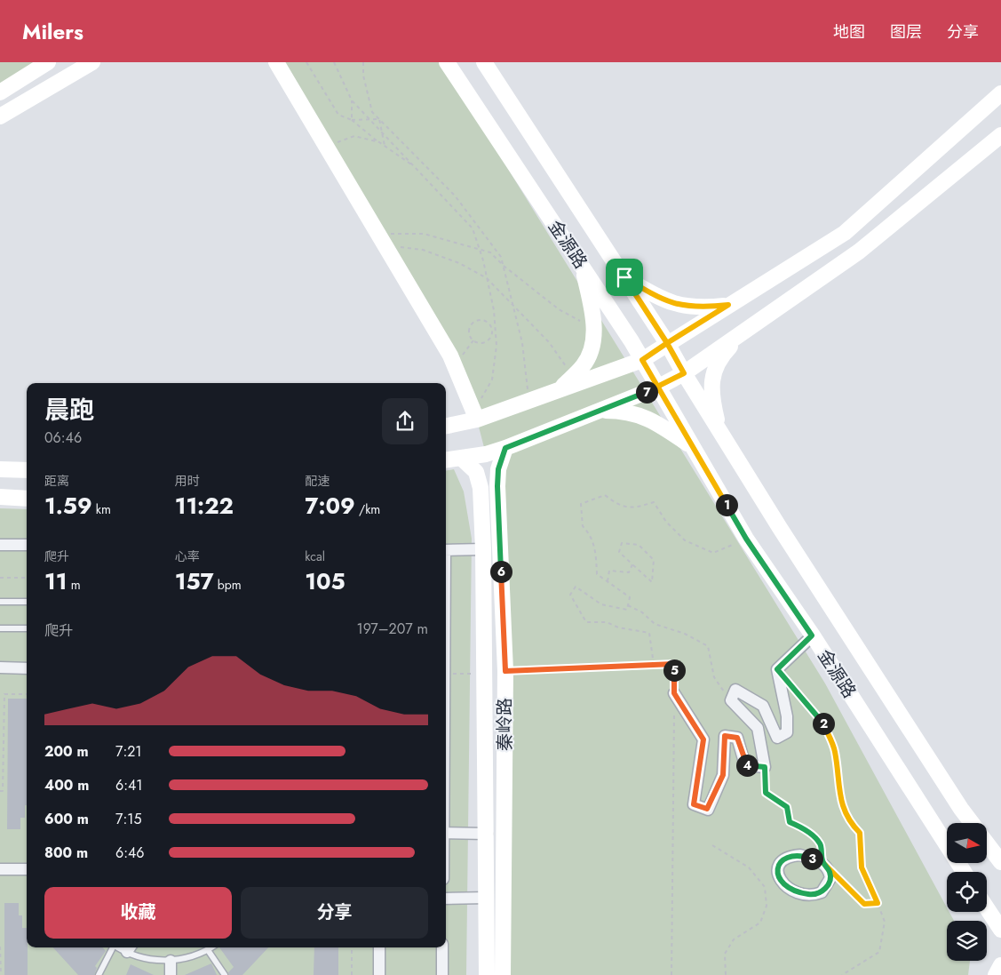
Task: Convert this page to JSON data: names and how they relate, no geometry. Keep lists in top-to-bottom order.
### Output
{
  "streets": {
    "main road": ["金源路", "秦岭路"]
  },
  "north": "right",
  "page": {
    "header": "Milers",
    "nav": ["地图", "图层", "分享"],
    "pins": [
      "7",
      "1",
      "6",
      "5",
      "2",
      "4",
      "3"
    ],
    "heading": ["晨跑", "06:46"],
    "stats": [
      ["距离", "1.59 km"],
      ["用时", "11:22"],
      ["配速", "7:09 /km"],
      ["爬升", "11 m"],
      ["心率", "157 bpm"],
      ["kcal", "105"]
    ],
    "chart": ["爬升", "197–207 m"],
    "list": [
      {
        "name": "200 m",
        "note": "7:21"
      },
      {
        "name": "400 m",
        "note": "6:41"
      },
      {
        "name": "600 m",
        "note": "7:15"
      },
      {
        "name": "800 m",
        "note": "6:46"
      }
    ],
    "buttons": ["收藏", "分享"]
  }
}
